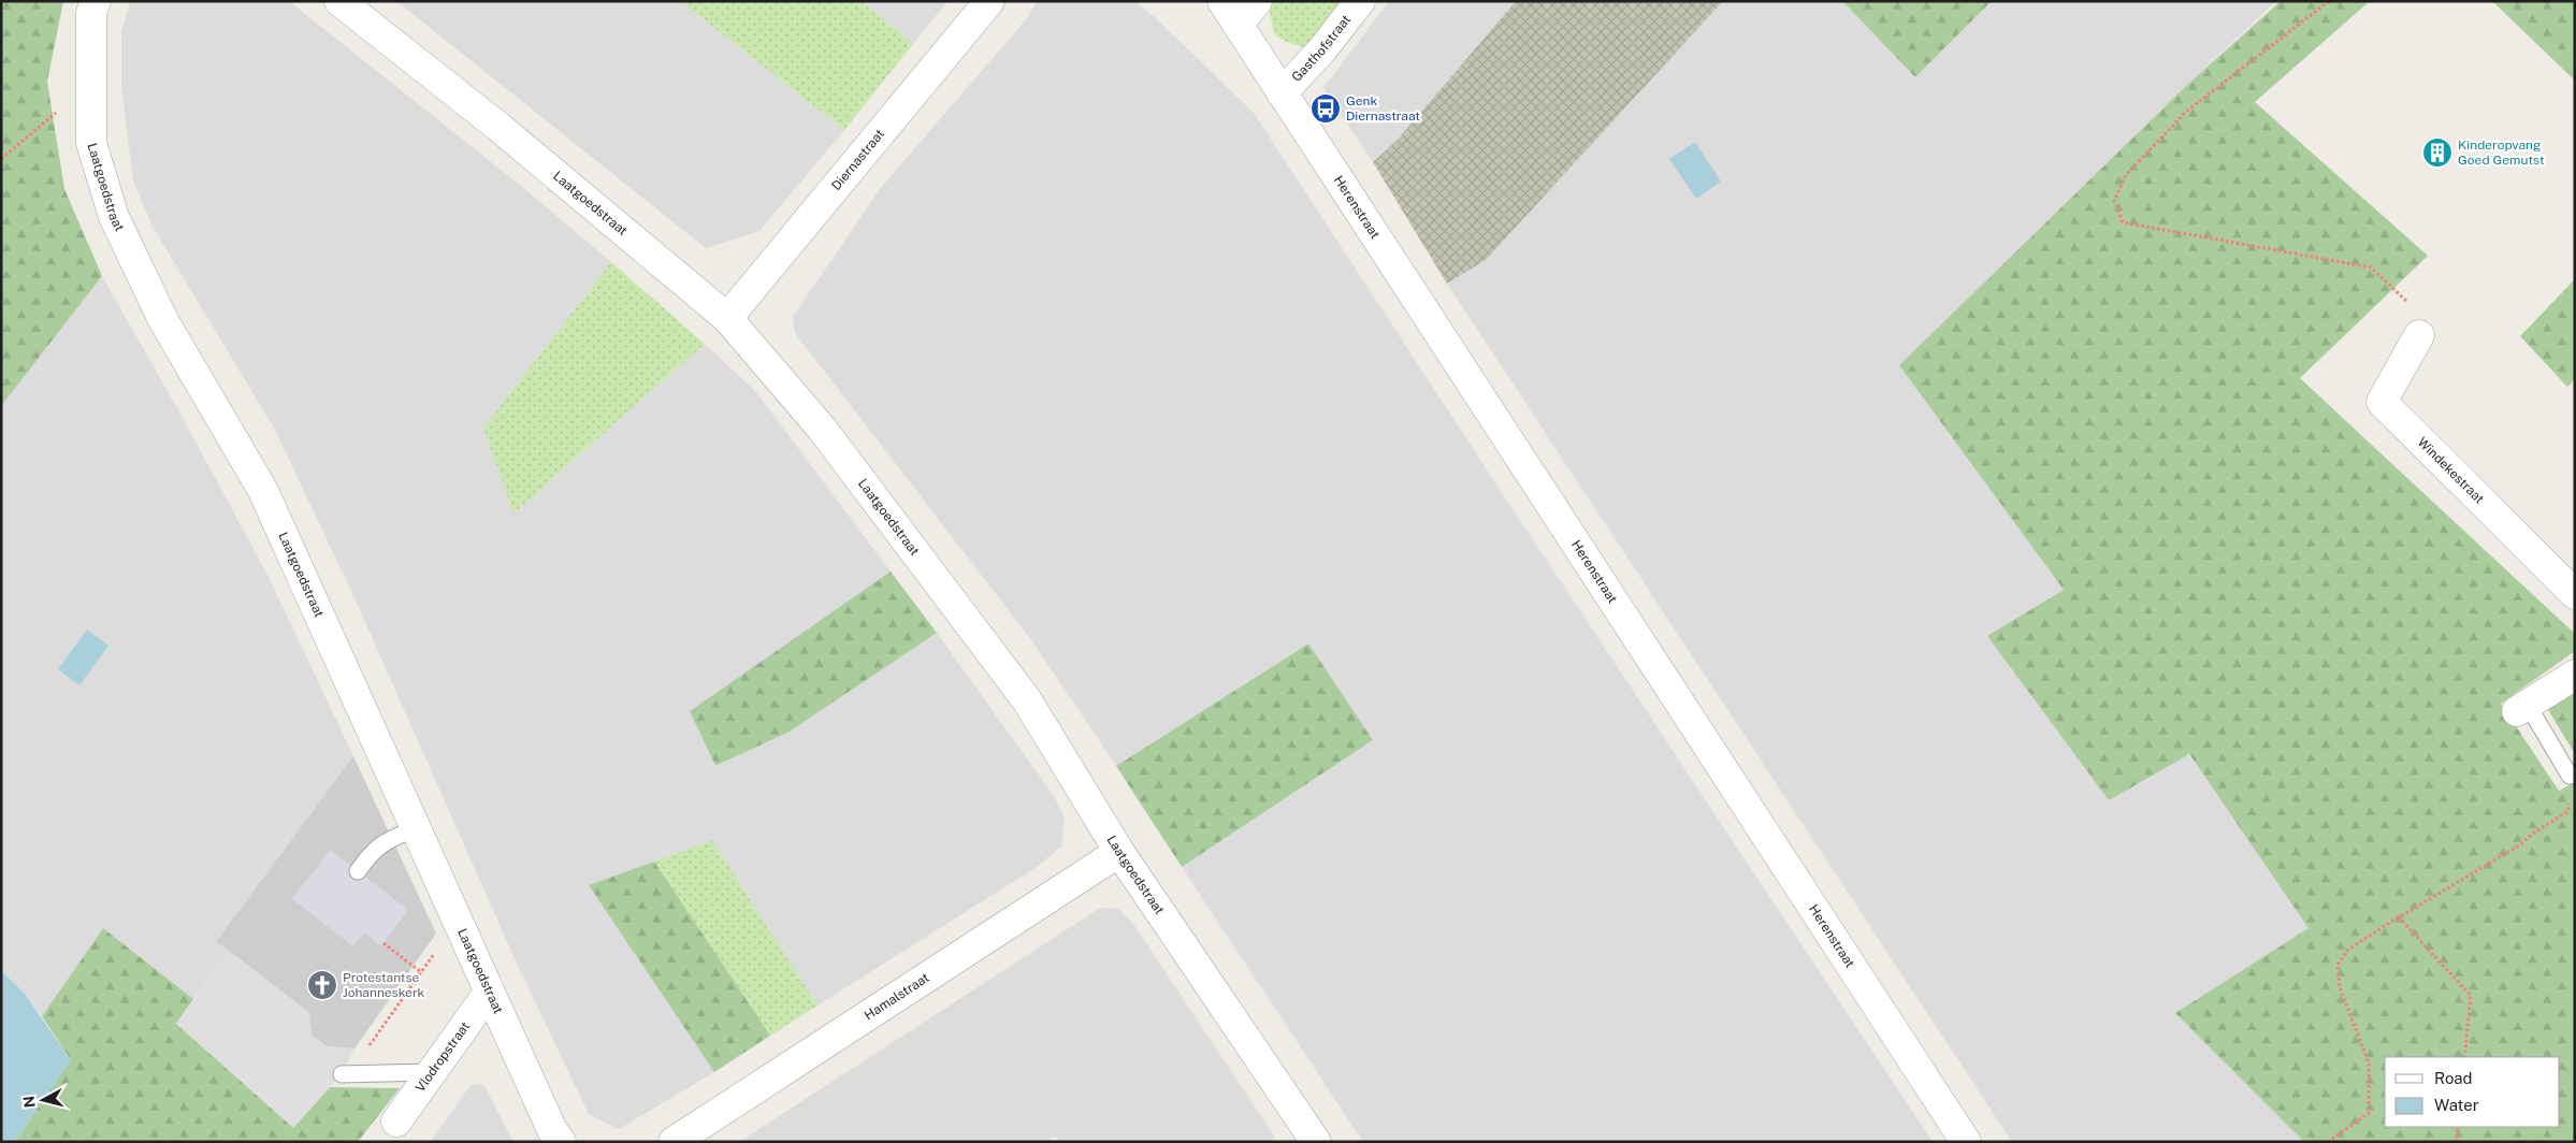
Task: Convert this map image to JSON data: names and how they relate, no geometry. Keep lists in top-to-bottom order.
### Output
{
  "streets": {
    "street": [
      "Gasthofstraat",
      "Diernastraat",
      "Laatgoedstraat",
      "Herenstraat",
      "Windekestraat",
      "Hamalstraat",
      "Vlodropstraat"
    ]
  },
  "crossings": [
    ["Gasthofstraat", "Herenstraat"],
    ["Diernastraat", "Laatgoedstraat"],
    ["Laatgoedstraat", "Hamalstraat"],
    ["Laatgoedstraat", "Vlodropstraat"]
  ],
  "places": {
    "bus stop": ["Genk Diernastraat"],
    "building": ["Kinderopvang Goed Gemutst"],
    "church": ["Protestantse Johanneskerk"]
  },
  "legend": ["Road", "Water"],
  "north": "left"
}
